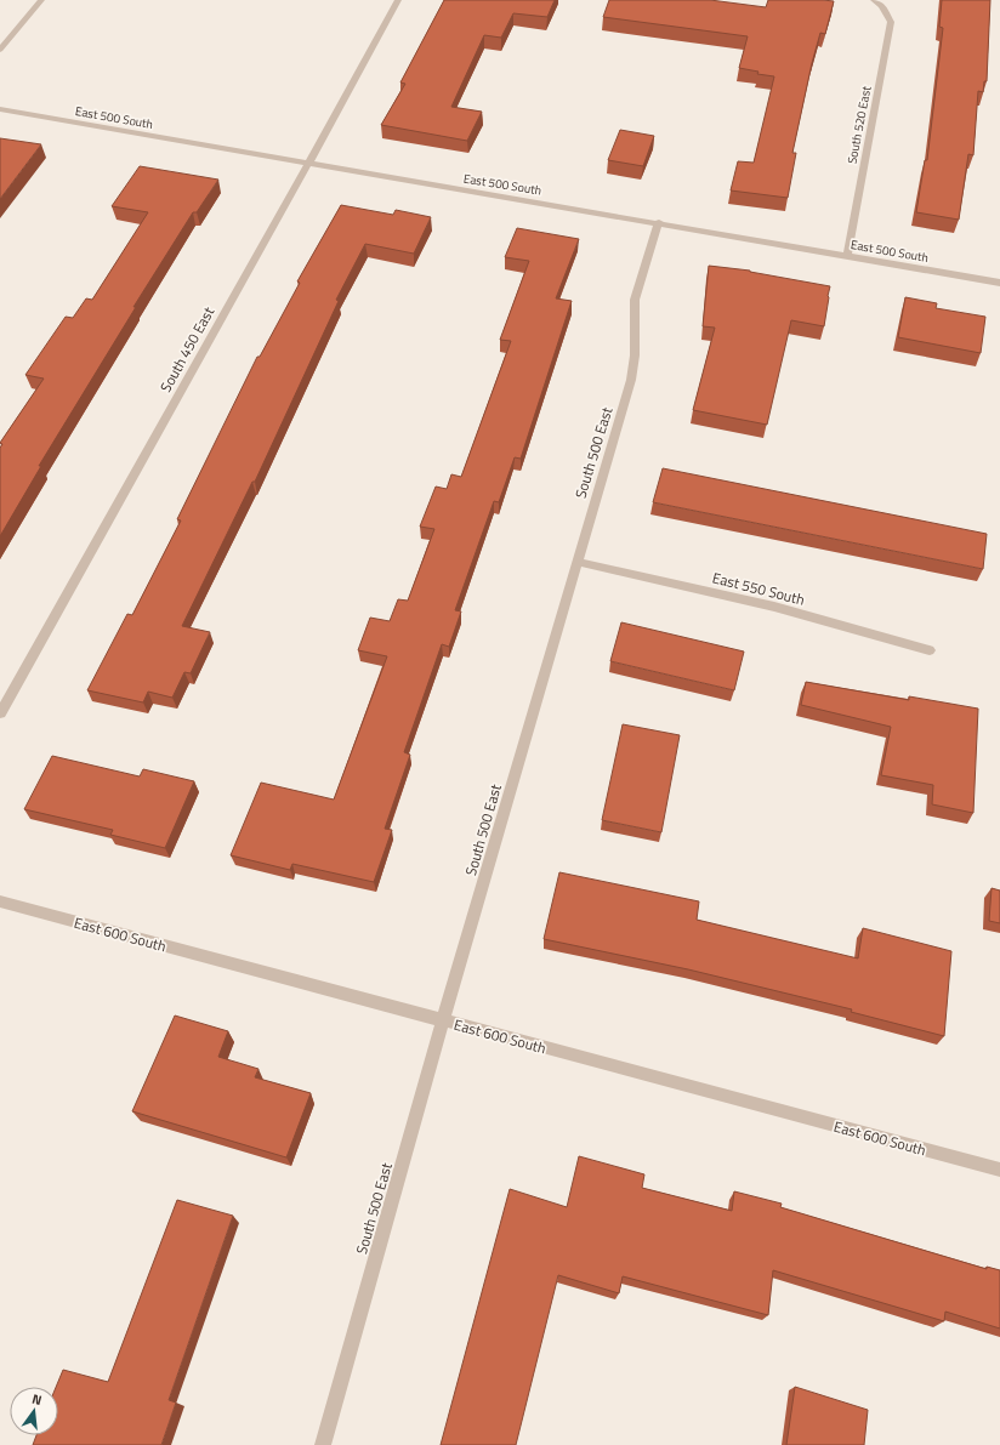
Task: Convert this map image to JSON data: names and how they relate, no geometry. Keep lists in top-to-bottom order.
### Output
{
  "streets": {
    "street": [
      "East 500 South",
      "South 520 East",
      "South 450 East",
      "South 500 East",
      "East 550 South",
      "East 600 South"
    ]
  },
  "crossings": [
    ["East 500 South", "South 520 East"],
    ["East 500 South", "South 450 East"],
    ["East 500 South", "South 500 East"],
    ["South 500 East", "East 550 South"],
    ["South 500 East", "East 600 South"]
  ],
  "north": "top"
}
